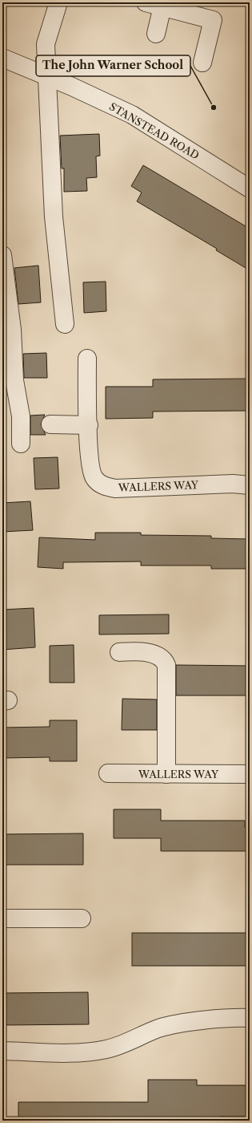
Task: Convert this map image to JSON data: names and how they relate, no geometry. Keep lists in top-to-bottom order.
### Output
{
  "streets": {
    "street": ["STANSTEAD ROAD", "WALLERS WAY"]
  },
  "places": ["The John Warner School"]
}
